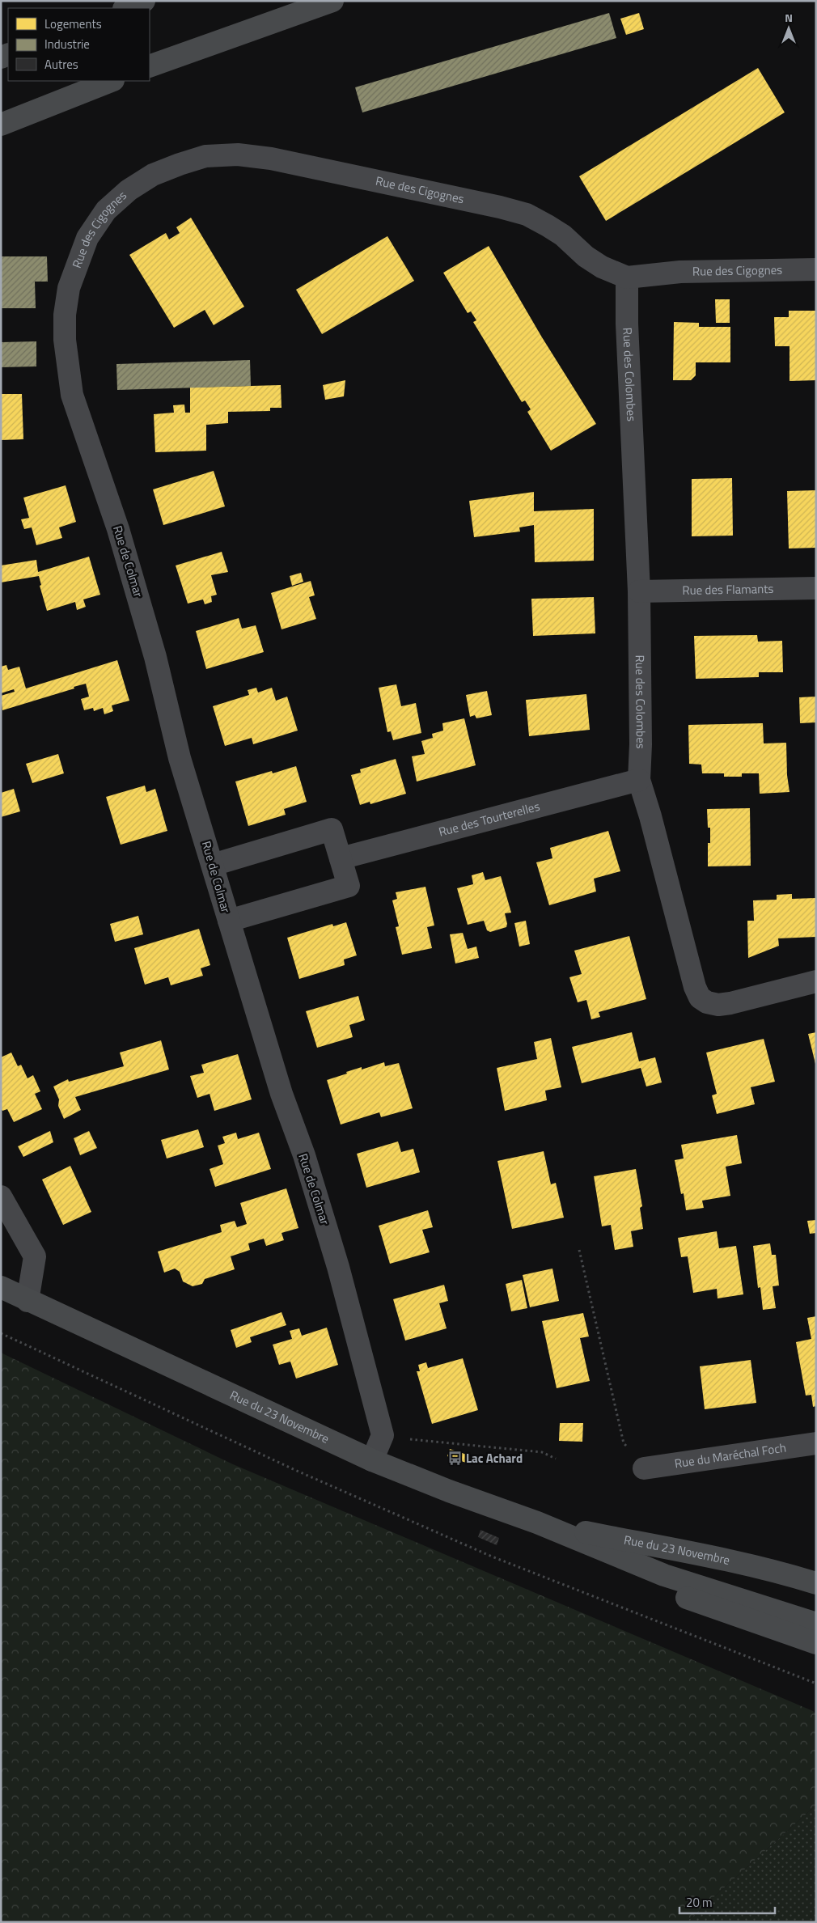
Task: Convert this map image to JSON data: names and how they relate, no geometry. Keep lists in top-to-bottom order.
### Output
{
  "streets": {
    "main road": ["Rue du 23 Novembre"],
    "street": [
      "Rue des Cigognes",
      "Rue des Colombes",
      "Rue de Colmar",
      "Rue des Flamants",
      "Rue des Tourterelles",
      "Rue du Maréchal Foch"
    ]
  },
  "crossings": [
    ["Rue des Cigognes", "Rue des Colombes"],
    ["Rue des Cigognes", "Rue de Colmar"],
    ["Rue des Colombes", "Rue des Flamants"],
    ["Rue des Colombes", "Rue des Tourterelles"],
    ["Rue de Colmar", "Rue du 23 Novembre"]
  ],
  "places": {
    "bus stop": ["Lac Achard"]
  },
  "legend": ["Logements", "Industrie", "Autres"],
  "scale_bar": "20 m",
  "north": "top"
}
